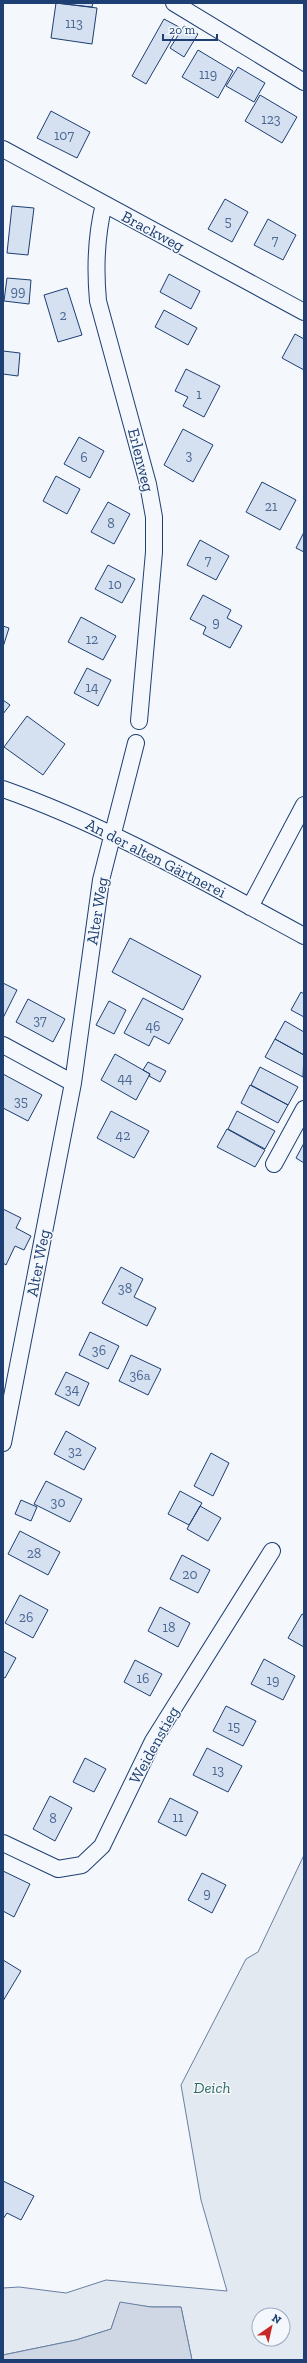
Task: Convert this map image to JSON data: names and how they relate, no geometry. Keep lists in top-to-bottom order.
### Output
{
  "streets": {
    "street": [
      "Brackweg",
      "Erlenweg",
      "An der alten Gärtnerei",
      "Alter Weg",
      "Weidenstieg"
    ]
  },
  "crossings": [
    ["Brackweg", "Erlenweg"],
    ["An der alten Gärtnerei", "Alter Weg"]
  ],
  "parks": ["Deich"],
  "house_numbers": [
    "113",
    "119",
    "123",
    "107",
    "5",
    "7",
    "99",
    "2",
    "1",
    "3",
    "6",
    "21",
    "8",
    "7",
    "10",
    "9",
    "12",
    "14",
    "37",
    "46",
    "44",
    "35",
    "42",
    "38",
    "36",
    "36a",
    "34",
    "32",
    "30",
    "28",
    "20",
    "26",
    "18",
    "16",
    "19",
    "15",
    "13",
    "11",
    "8",
    "9"
  ],
  "scale_bar": "20 m",
  "north": "top right"
}
